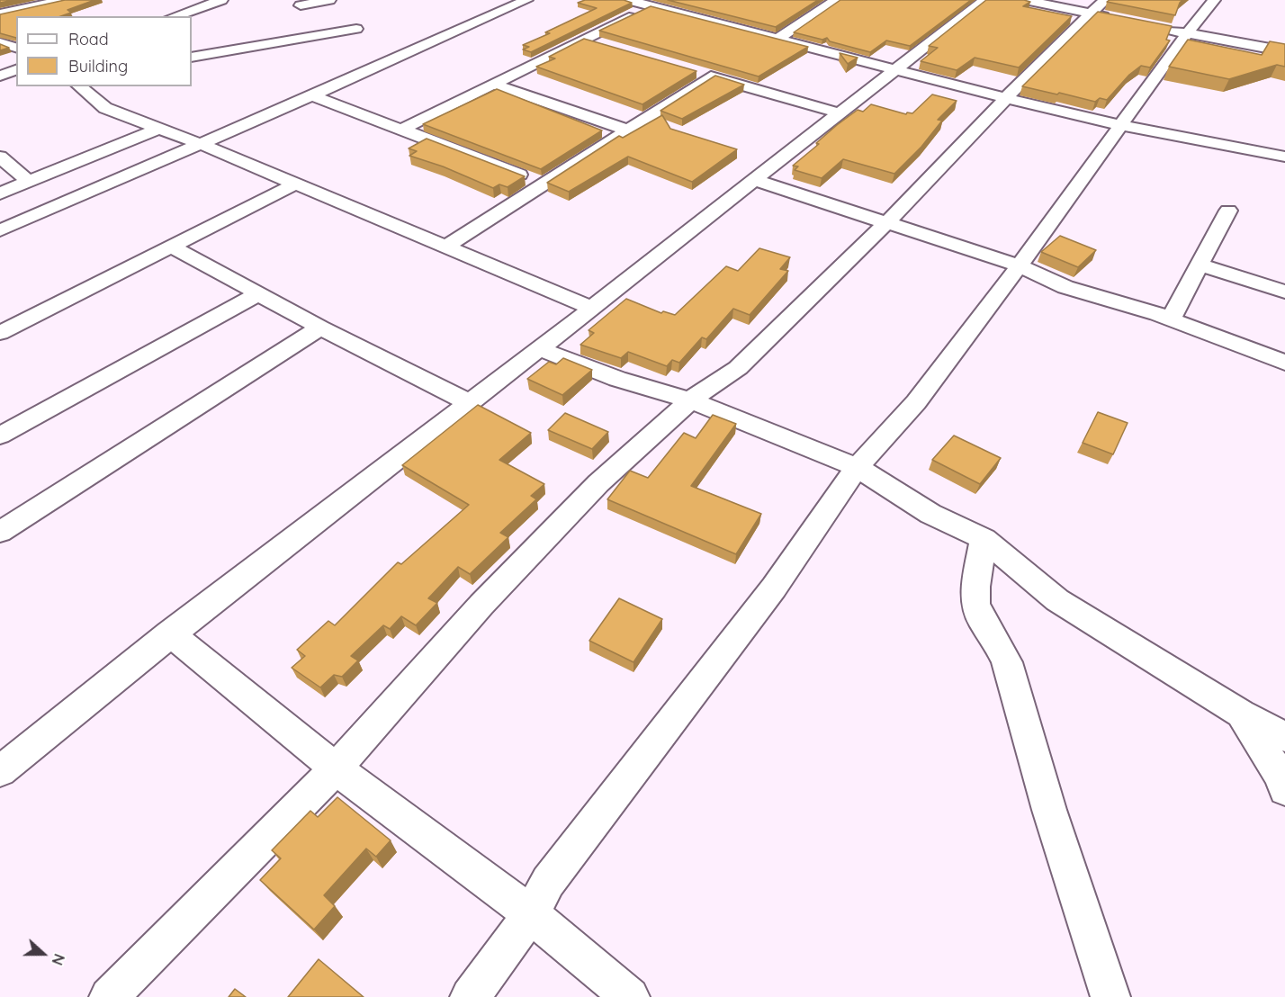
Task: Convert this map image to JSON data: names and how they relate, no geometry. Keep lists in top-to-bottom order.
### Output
{
  "legend": ["Road", "Building"],
  "north": "right"
}
